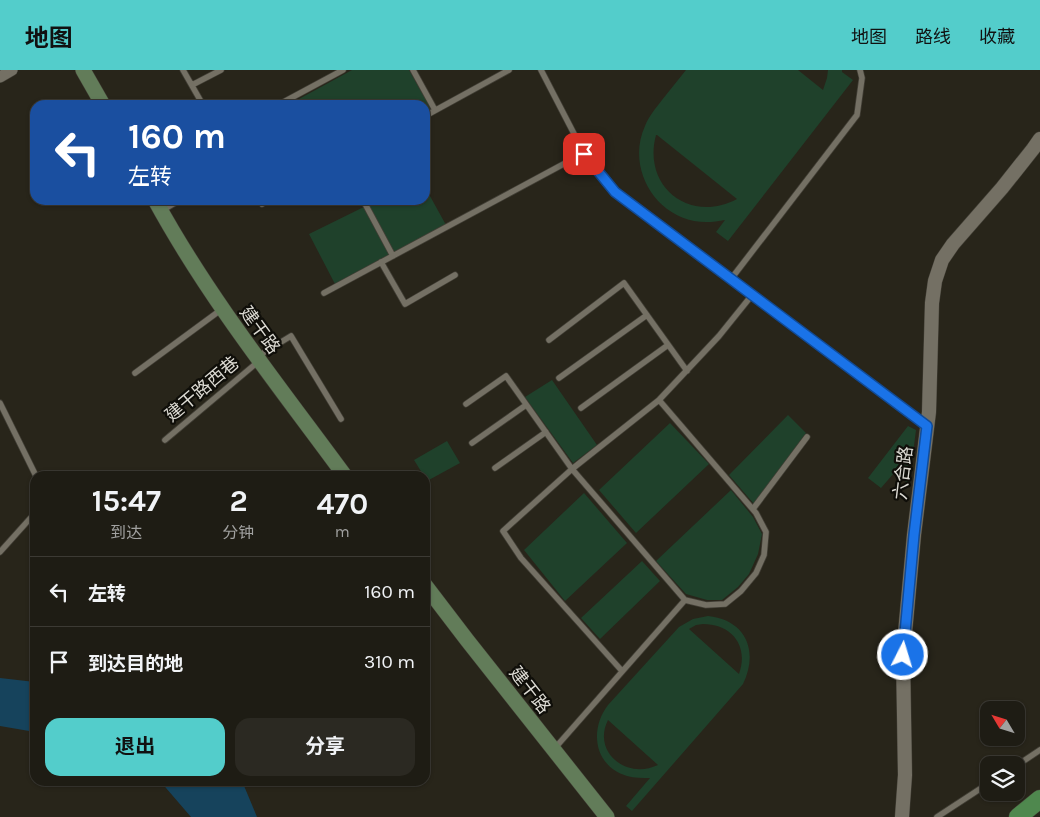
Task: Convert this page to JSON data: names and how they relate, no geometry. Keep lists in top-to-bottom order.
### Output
{
  "streets": {
    "main road": ["建干路"],
    "street": ["六合路"],
    "lane": ["建干路西巷"]
  },
  "crossings": [
    ["建干路", "建干路西巷"]
  ],
  "north": "top left",
  "page": {
    "header": "地图",
    "nav": ["地图", "路线", "收藏"],
    "turn": ["160 m", "左转"],
    "eta": [
      "15:47",
      "到达",
      "2",
      "分钟",
      "470",
      "m"
    ],
    "list": [
      {
        "name": "左转",
        "value": "160 m"
      },
      {
        "name": "到达目的地",
        "value": "310 m"
      }
    ],
    "buttons": ["退出", "分享"]
  }
}
